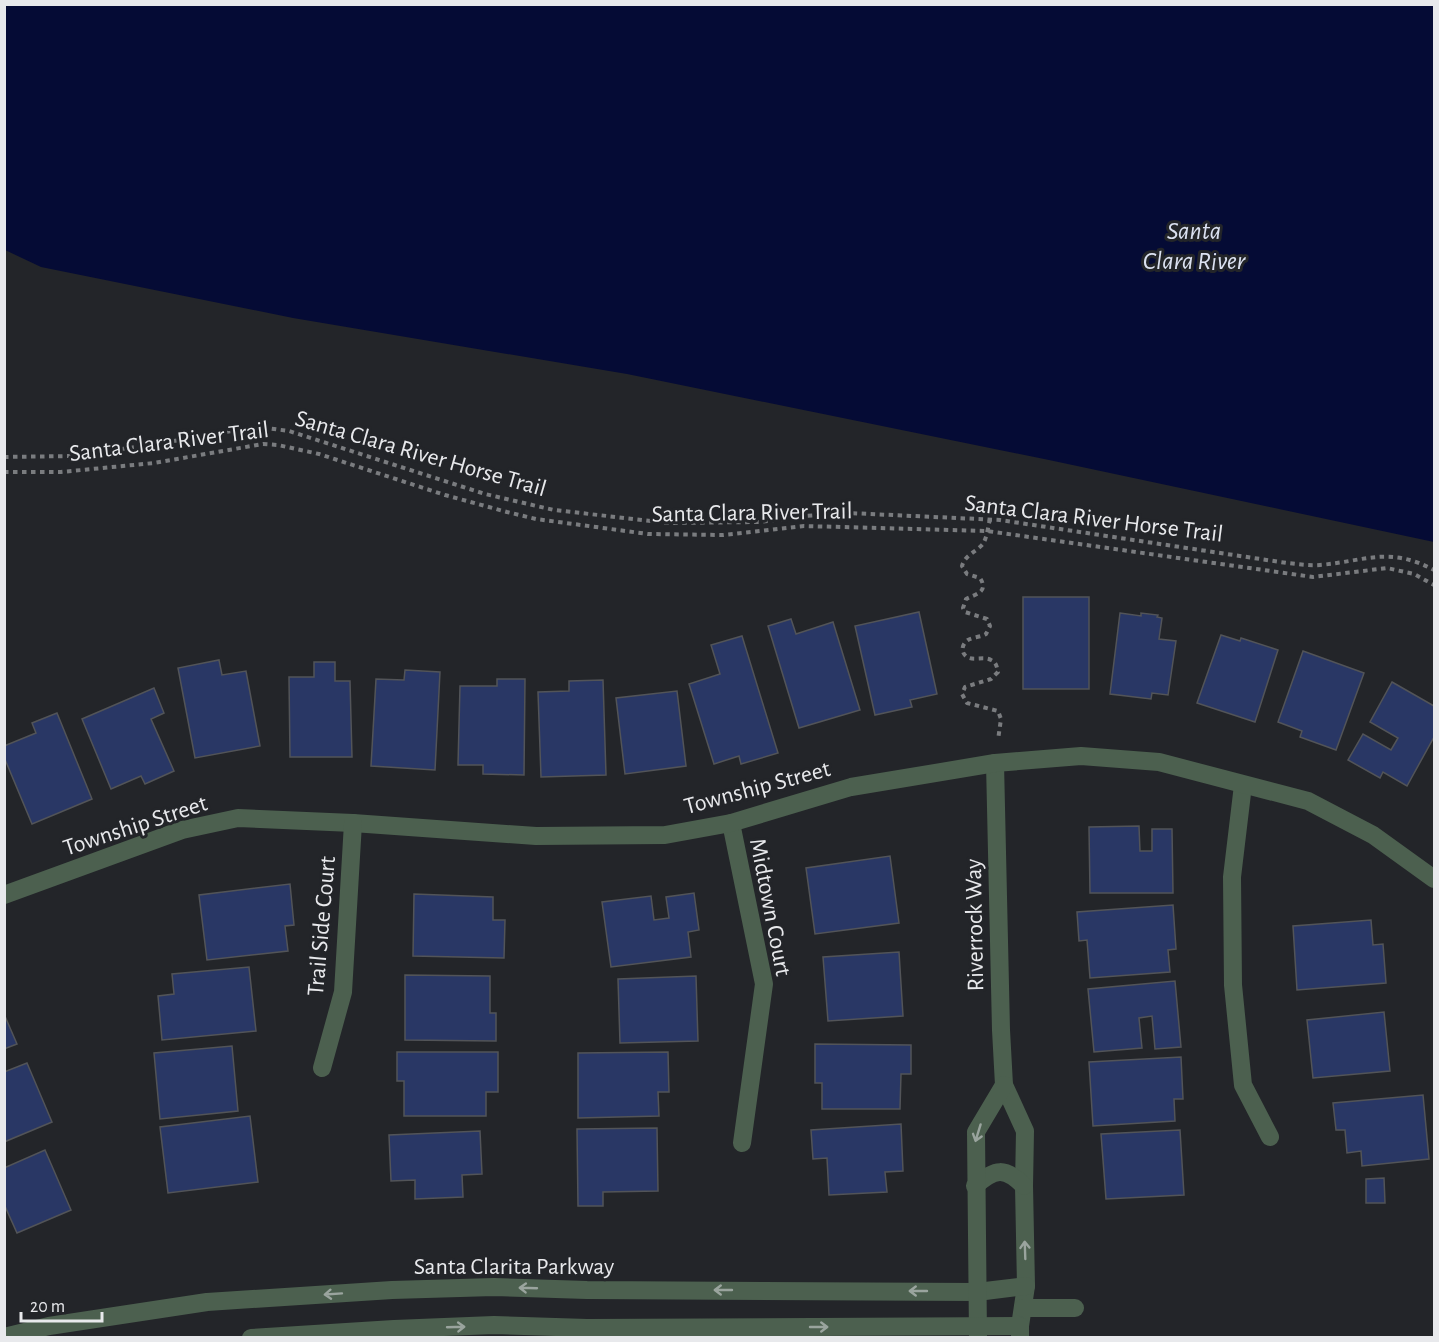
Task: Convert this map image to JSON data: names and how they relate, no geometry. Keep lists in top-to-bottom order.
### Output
{
  "streets": {
    "street": [
      "Township Street",
      "Midtown Court",
      "Riverrock Way",
      "Trail Side Court",
      "Santa Clarita Parkway"
    ],
    "path": ["Santa Clara River Trail", "Santa Clara River Horse Trail"]
  },
  "crossings": [
    ["Township Street", "Midtown Court"],
    ["Township Street", "Riverrock Way"],
    ["Township Street", "Trail Side Court"],
    ["Riverrock Way", "Santa Clarita Parkway"]
  ],
  "water": ["Santa Clara River"],
  "scale_bar": "20 m"
}
